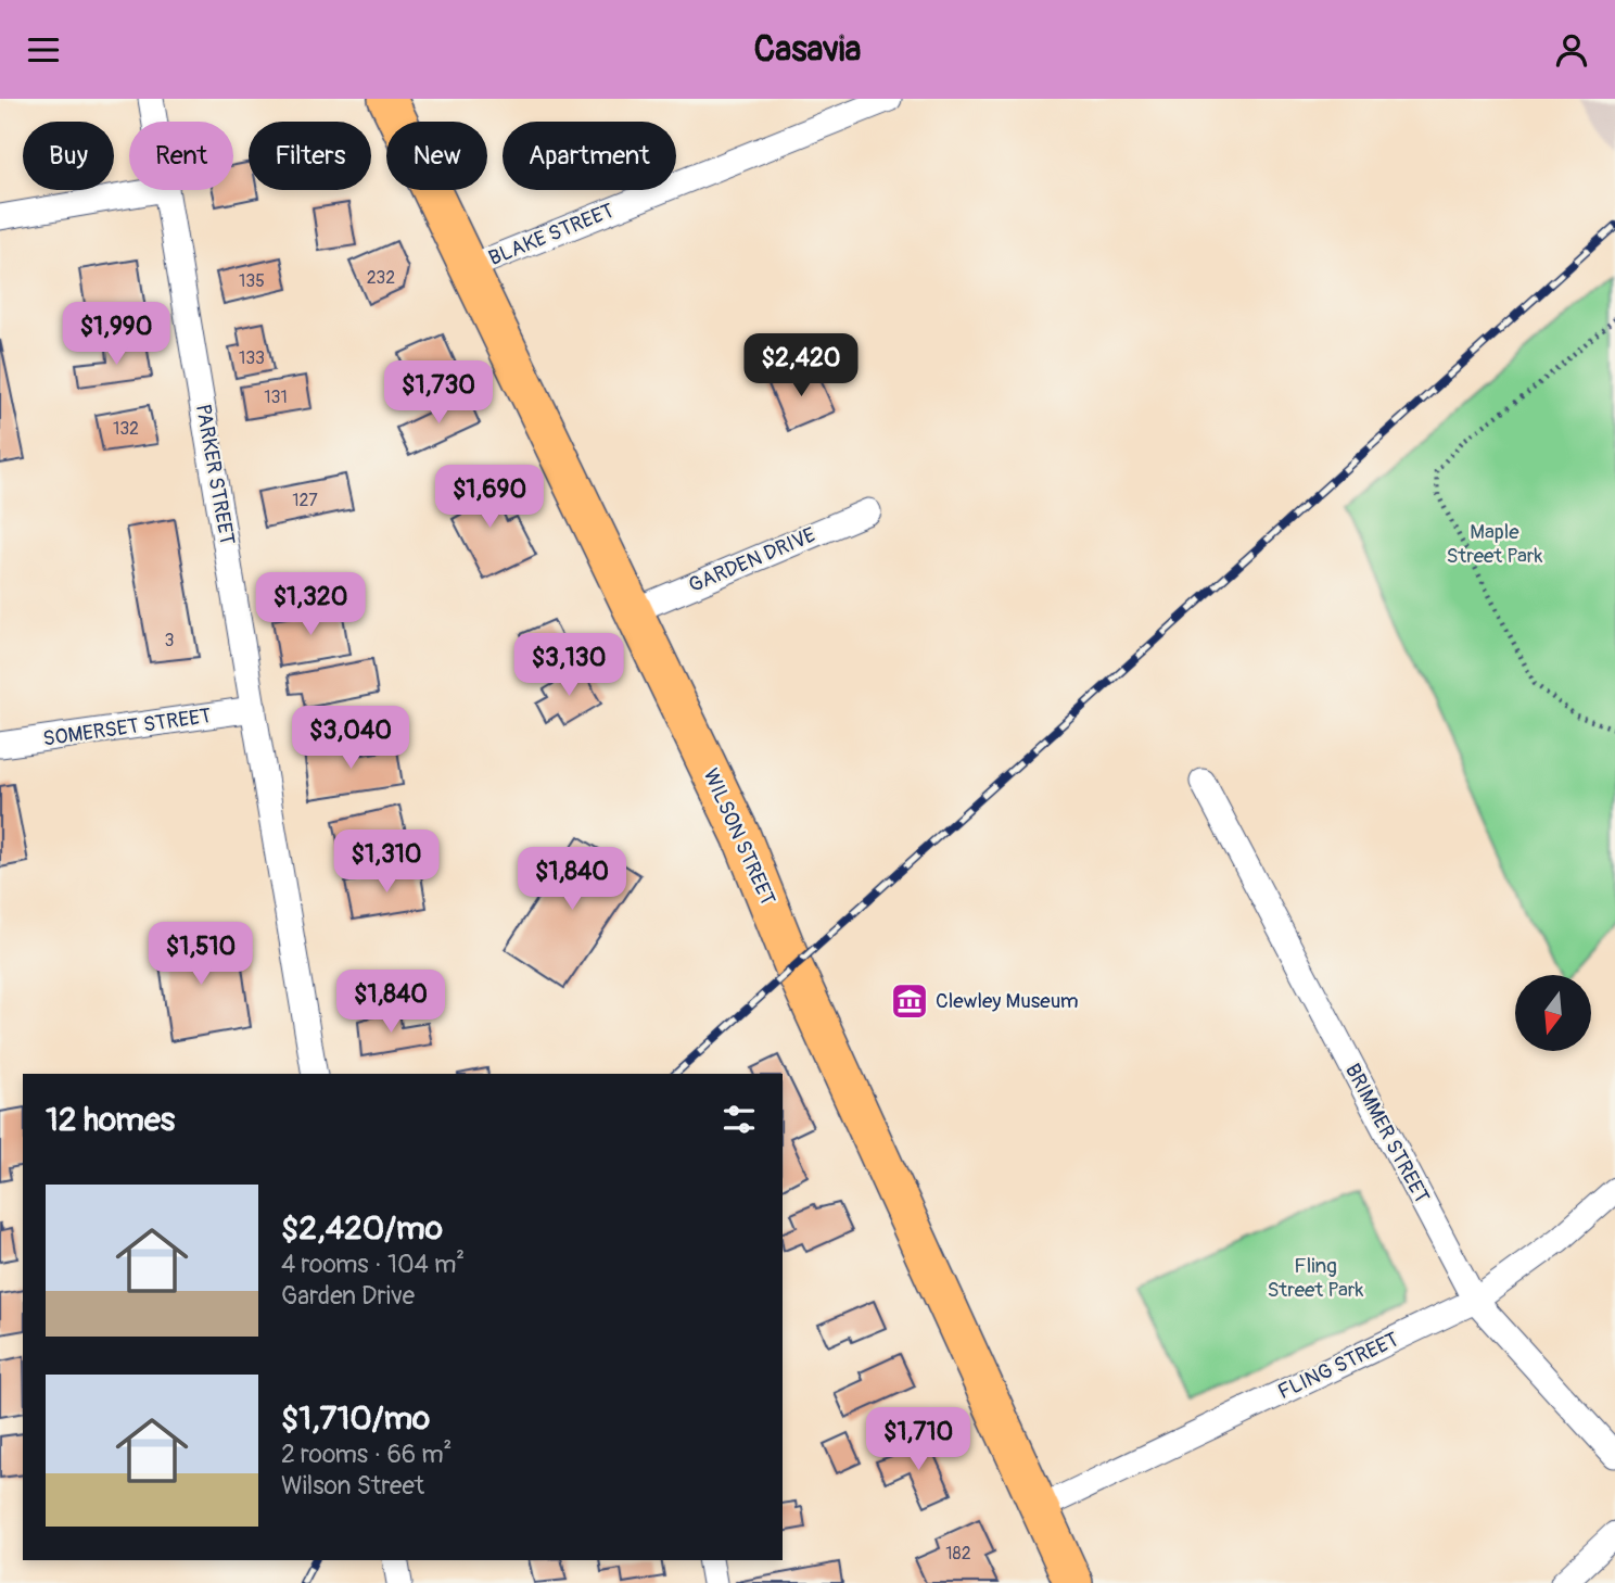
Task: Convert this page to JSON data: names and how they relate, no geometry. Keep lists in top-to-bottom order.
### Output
{
  "streets": {
    "main road": ["WILSON STREET"],
    "street": [
      "BLAKE STREET",
      "PARKER STREET",
      "GARDEN DRIVE",
      "SOMERSET STREET",
      "BRIMMER STREET",
      "FLING STREET"
    ]
  },
  "crossings": [
    ["BLAKE STREET", "WILSON STREET"],
    ["PARKER STREET", "SOMERSET STREET"],
    ["GARDEN DRIVE", "WILSON STREET"],
    ["WILSON STREET", "FLING STREET"],
    ["BRIMMER STREET", "FLING STREET"]
  ],
  "parks": ["Maple Street Park", "Fling Street Park"],
  "places": {
    "museum": ["Clewley Museum"]
  },
  "house_numbers": [
    "232",
    "135",
    "133",
    "131",
    "132",
    "127",
    "3",
    "182"
  ],
  "north": "bottom",
  "page": {
    "header": "Casavia",
    "chip": [
      "Buy",
      "Rent",
      "Filters",
      "New",
      "Apartment"
    ],
    "price": [
      "$1,990",
      "$2,420",
      "$1,730",
      "$1,690",
      "$1,320",
      "$3,130",
      "$3,040",
      "$1,310",
      "$1,840",
      "$1,510",
      "$1,840",
      "$1,710"
    ],
    "heading": "12 homes",
    "list": [
      {
        "name": "$2,420/mo",
        "note": "4 rooms · 104 m² · Garden Drive"
      },
      {
        "name": "$1,710/mo",
        "note": "2 rooms · 66 m² · Wilson Street"
      }
    ]
  }
}
